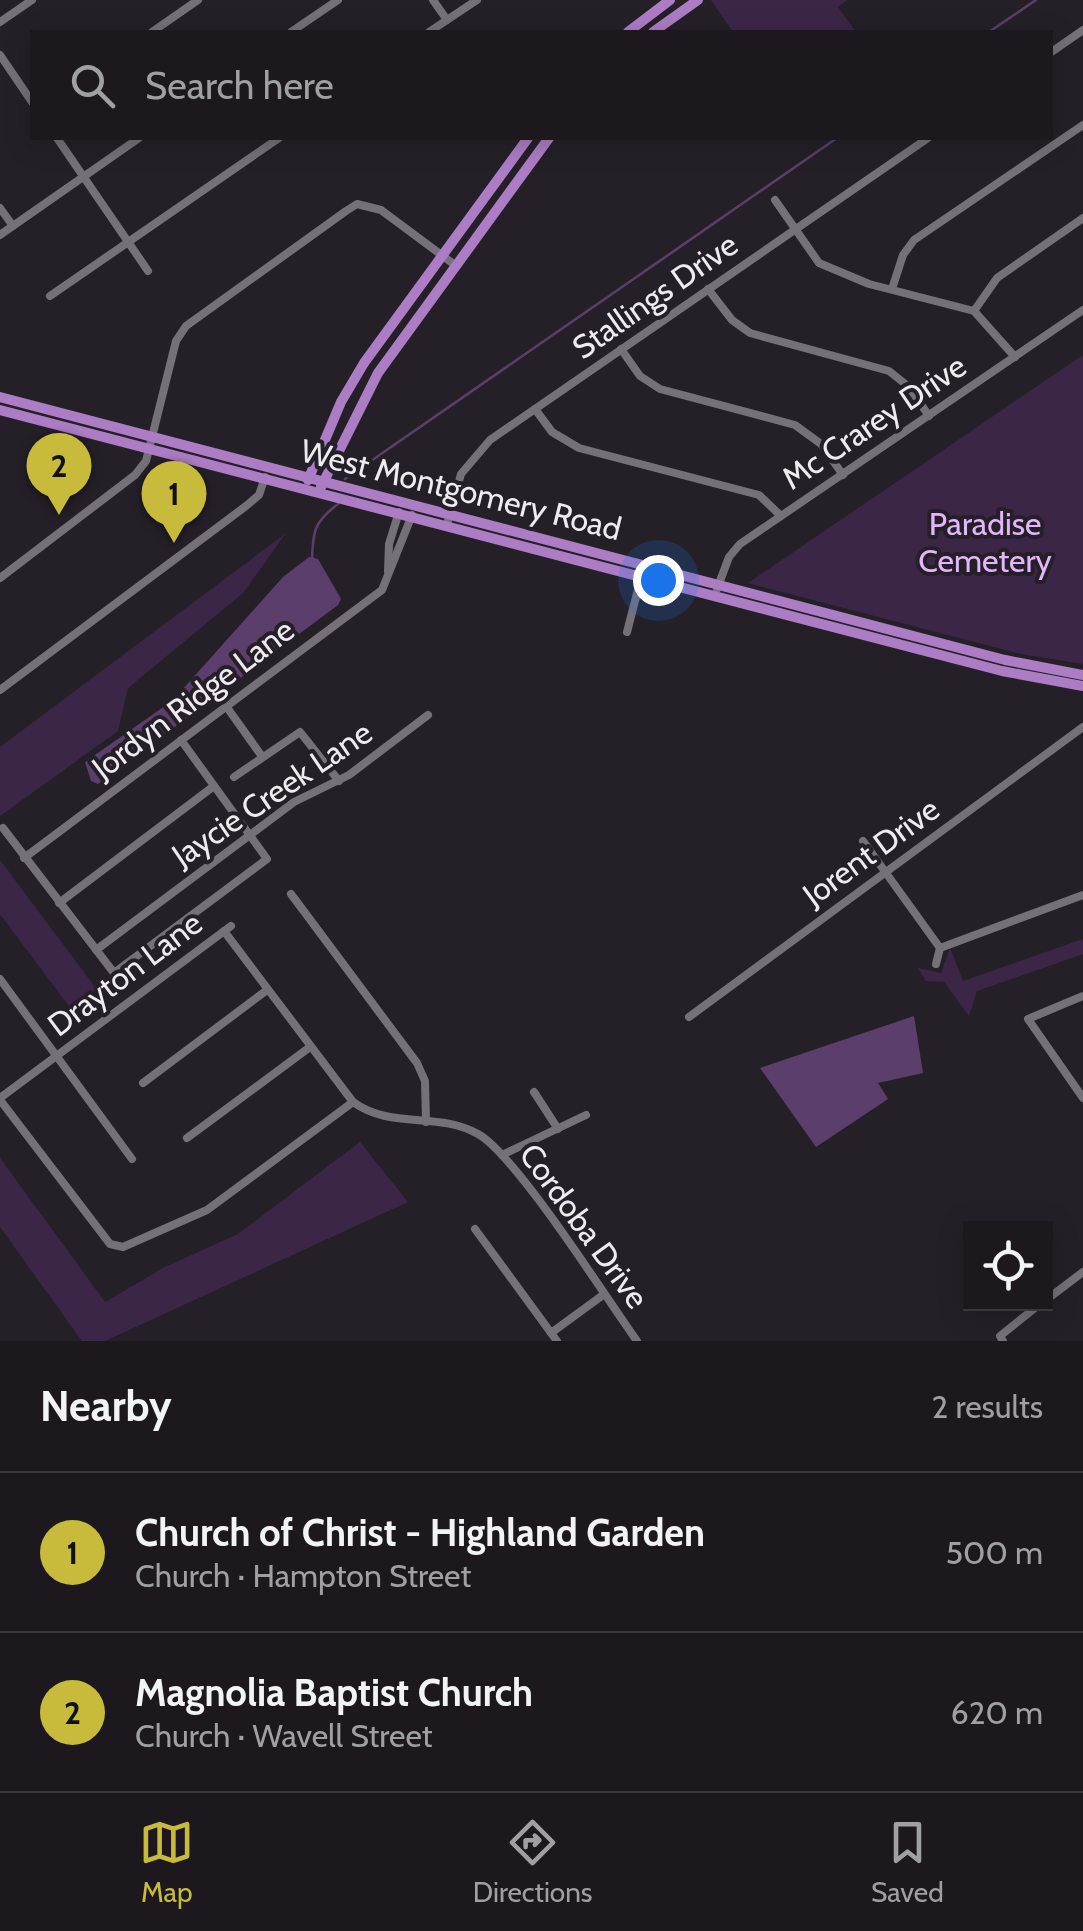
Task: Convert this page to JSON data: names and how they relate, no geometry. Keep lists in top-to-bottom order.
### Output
{
  "streets": {
    "main road": ["West Montgomery Road"],
    "street": [
      "Stallings Drive",
      "Mc Crarey Drive",
      "Jordyn Ridge Lane",
      "Jaycie Creek Lane",
      "Jorent Drive",
      "Drayton Lane",
      "Cordoba Drive"
    ]
  },
  "crossings": [
    ["Stallings Drive", "West Montgomery Road"],
    ["Mc Crarey Drive", "West Montgomery Road"],
    ["West Montgomery Road", "Jordyn Ridge Lane"]
  ],
  "parks": ["Paradise Cemetery"],
  "page": {
    "search": "Search here",
    "pins": ["2", "1"],
    "heading": ["Nearby", "2 results"],
    "list": [
      {
        "mark": "1",
        "name": "Church of Christ - Highland Garden",
        "note": "Church · Hampton Street",
        "value": "500 m"
      },
      {
        "mark": "2",
        "name": "Magnolia Baptist Church",
        "note": "Church · Wavell Street",
        "value": "620 m"
      }
    ],
    "nav": ["Map", "Directions", "Saved"]
  }
}
